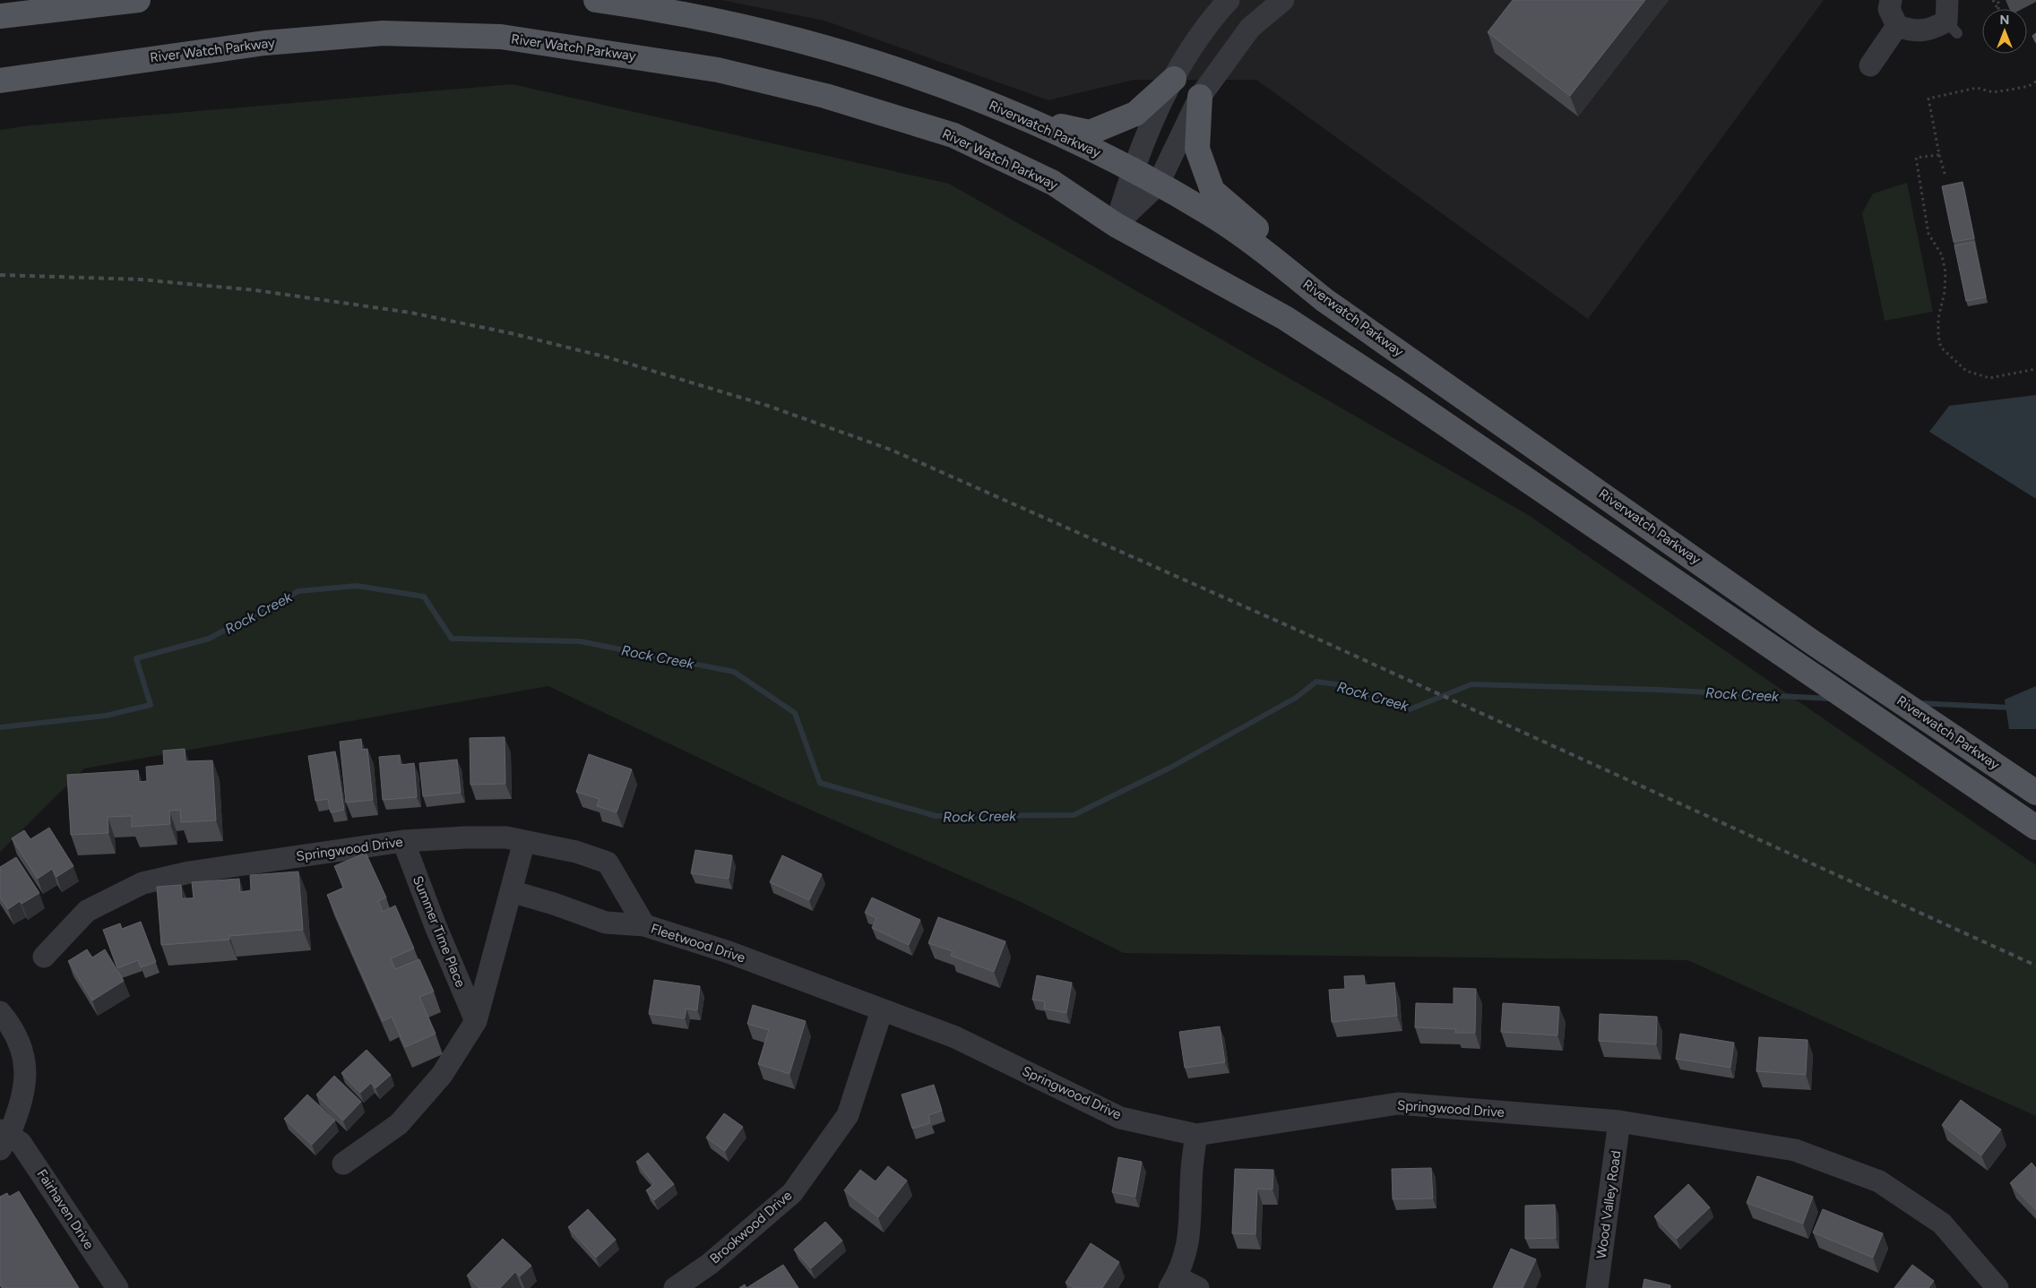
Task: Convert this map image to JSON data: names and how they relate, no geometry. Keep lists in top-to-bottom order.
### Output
{
  "streets": {
    "main road": ["River Watch Parkway", "Riverwatch Parkway"],
    "street": [
      "Springwood Drive",
      "Summer Time Place",
      "Fleetwood Drive",
      "Wood Valley Road",
      "Fairhaven Drive",
      "Brookwood Drive"
    ]
  },
  "crossings": [
    ["Springwood Drive", "Summer Time Place"],
    ["Springwood Drive", "Fleetwood Drive"],
    ["Springwood Drive", "Wood Valley Road"],
    ["Springwood Drive", "Brookwood Drive"],
    ["Fleetwood Drive", "Brookwood Drive"]
  ],
  "water": ["Rock Creek"],
  "north": "top"
}
